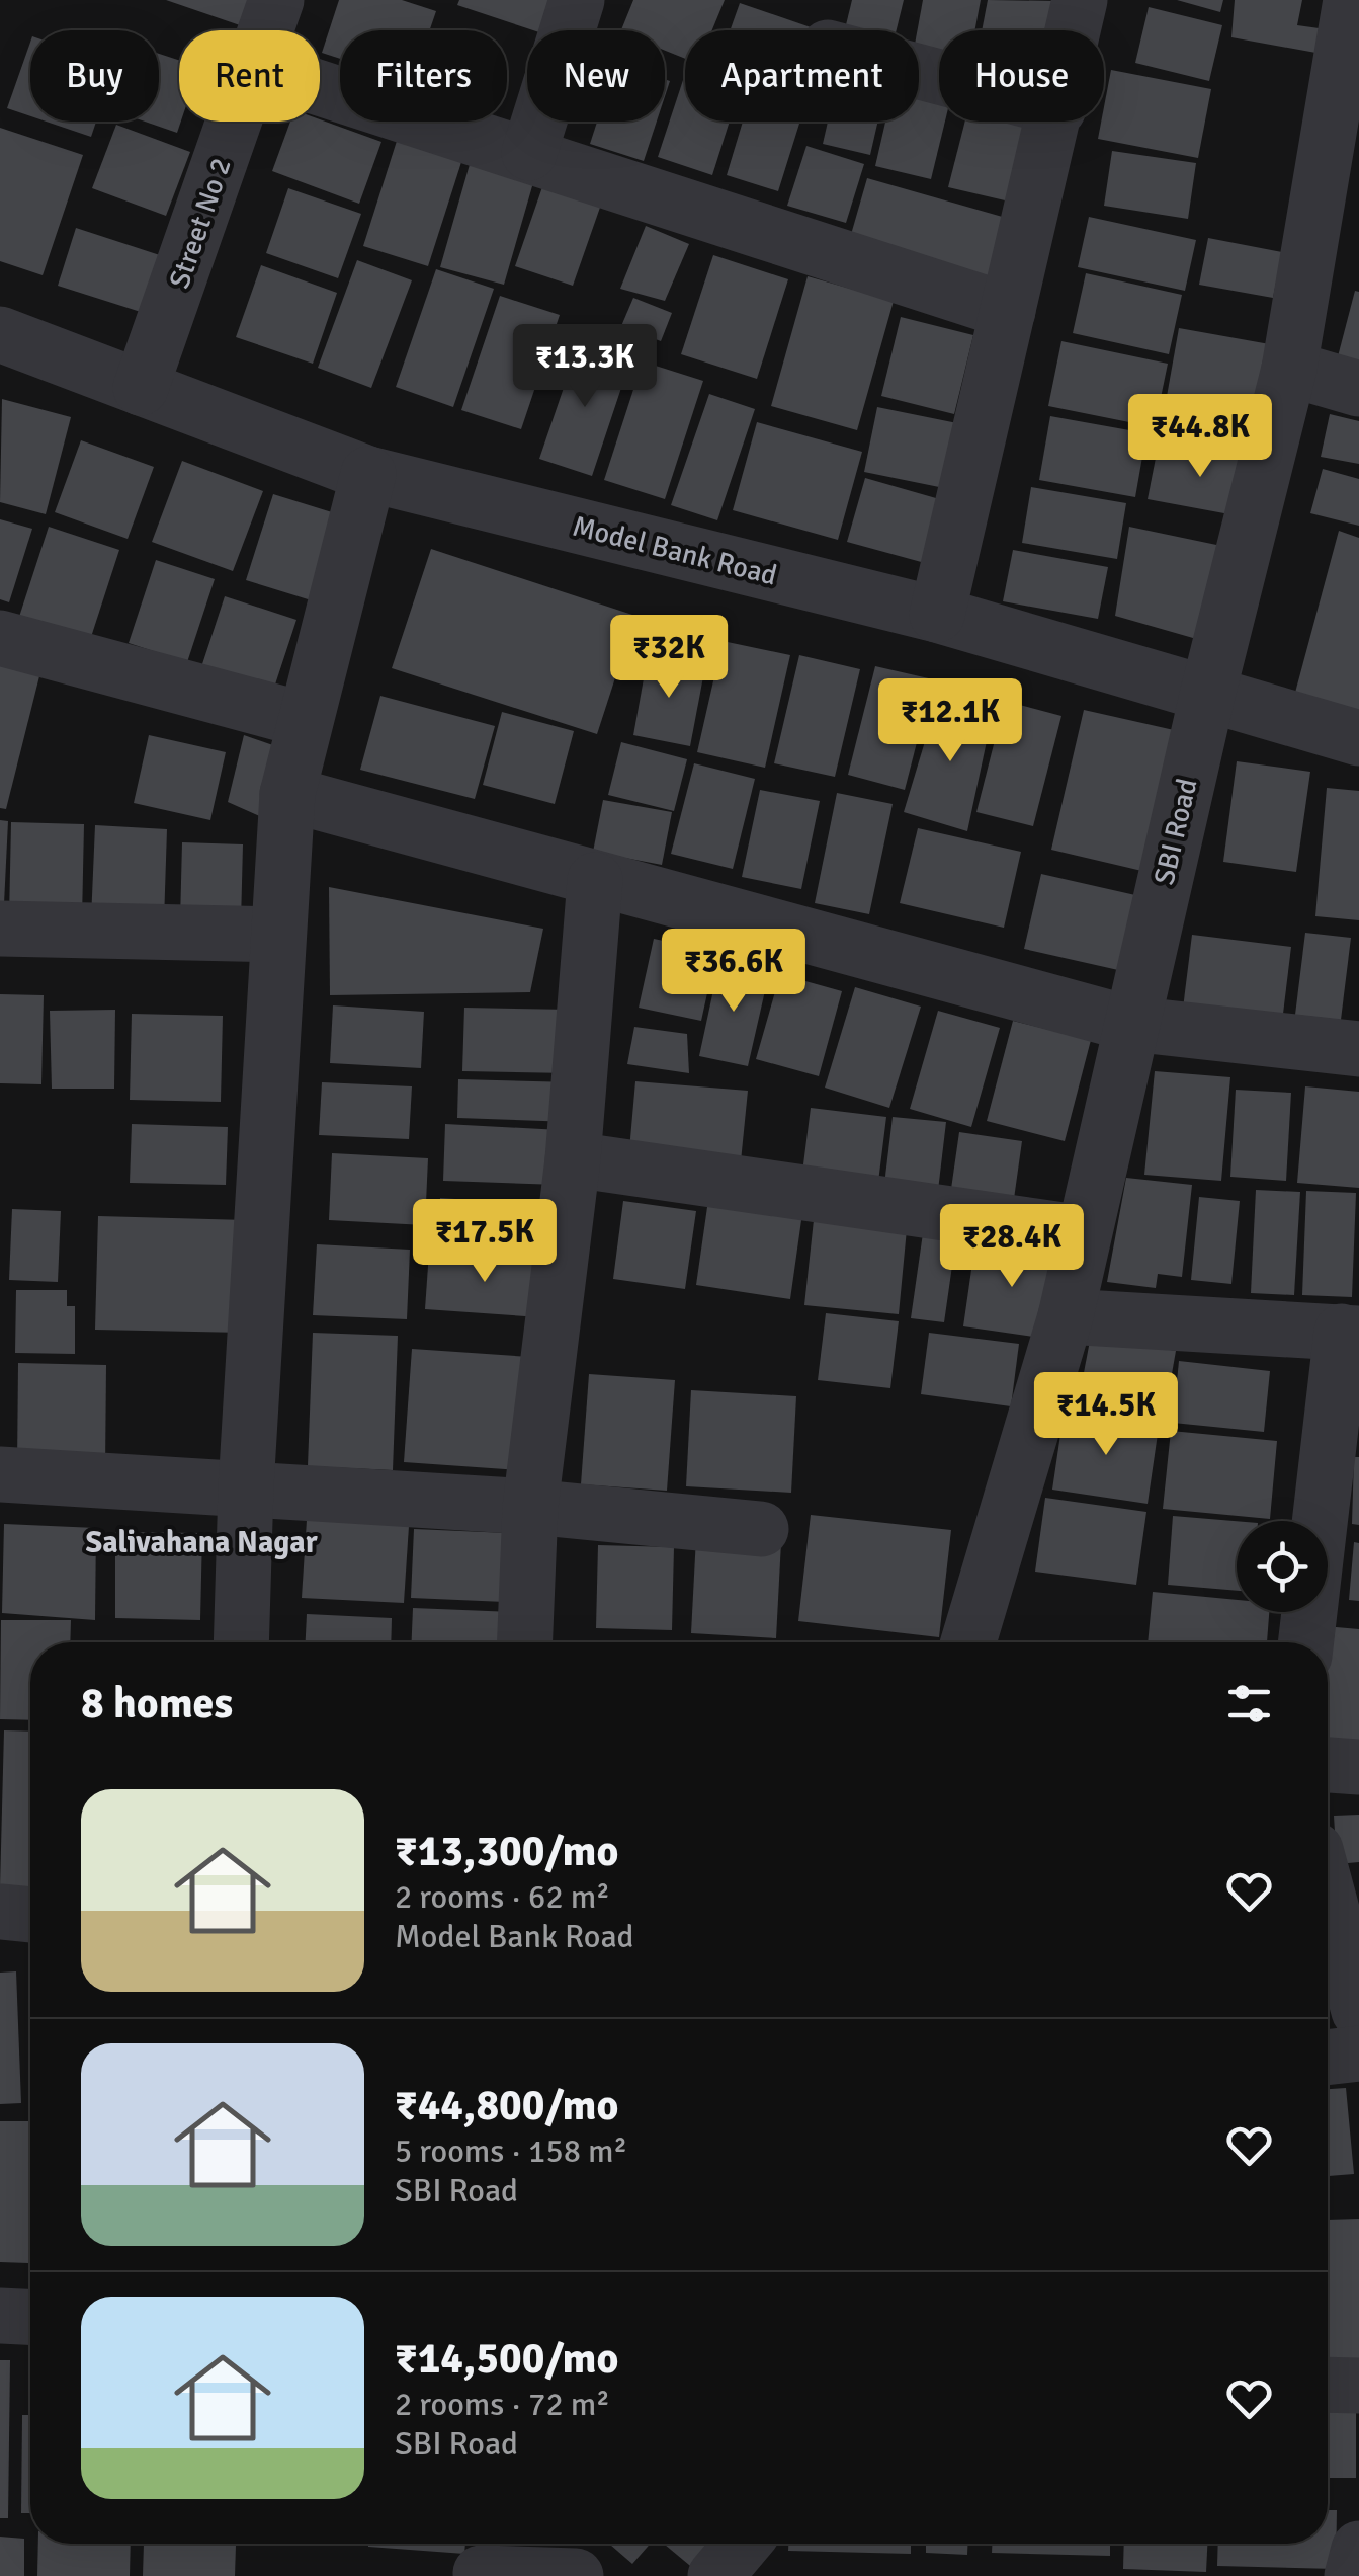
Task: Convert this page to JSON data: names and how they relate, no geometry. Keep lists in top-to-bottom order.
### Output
{
  "streets": {
    "street": ["Street No 2", "Model Bank Road", "SBI Road"]
  },
  "crossings": [
    ["Street No 2", "Model Bank Road"],
    ["Model Bank Road", "SBI Road"]
  ],
  "districts": ["Salivahana Nagar"],
  "page": {
    "chip": [
      "Buy",
      "Rent",
      "Filters",
      "New",
      "Apartment",
      "House"
    ],
    "price": [
      "₹13.3K",
      "₹44.8K",
      "₹32K",
      "₹12.1K",
      "₹36.6K",
      "₹17.5K",
      "₹28.4K",
      "₹14.5K"
    ],
    "heading": "8 homes",
    "list": [
      {
        "name": "₹13,300/mo",
        "note": "2 rooms · 62 m² · Model Bank Road"
      },
      {
        "name": "₹44,800/mo",
        "note": "5 rooms · 158 m² · SBI Road"
      },
      {
        "name": "₹14,500/mo",
        "note": "2 rooms · 72 m² · SBI Road"
      }
    ]
  }
}
